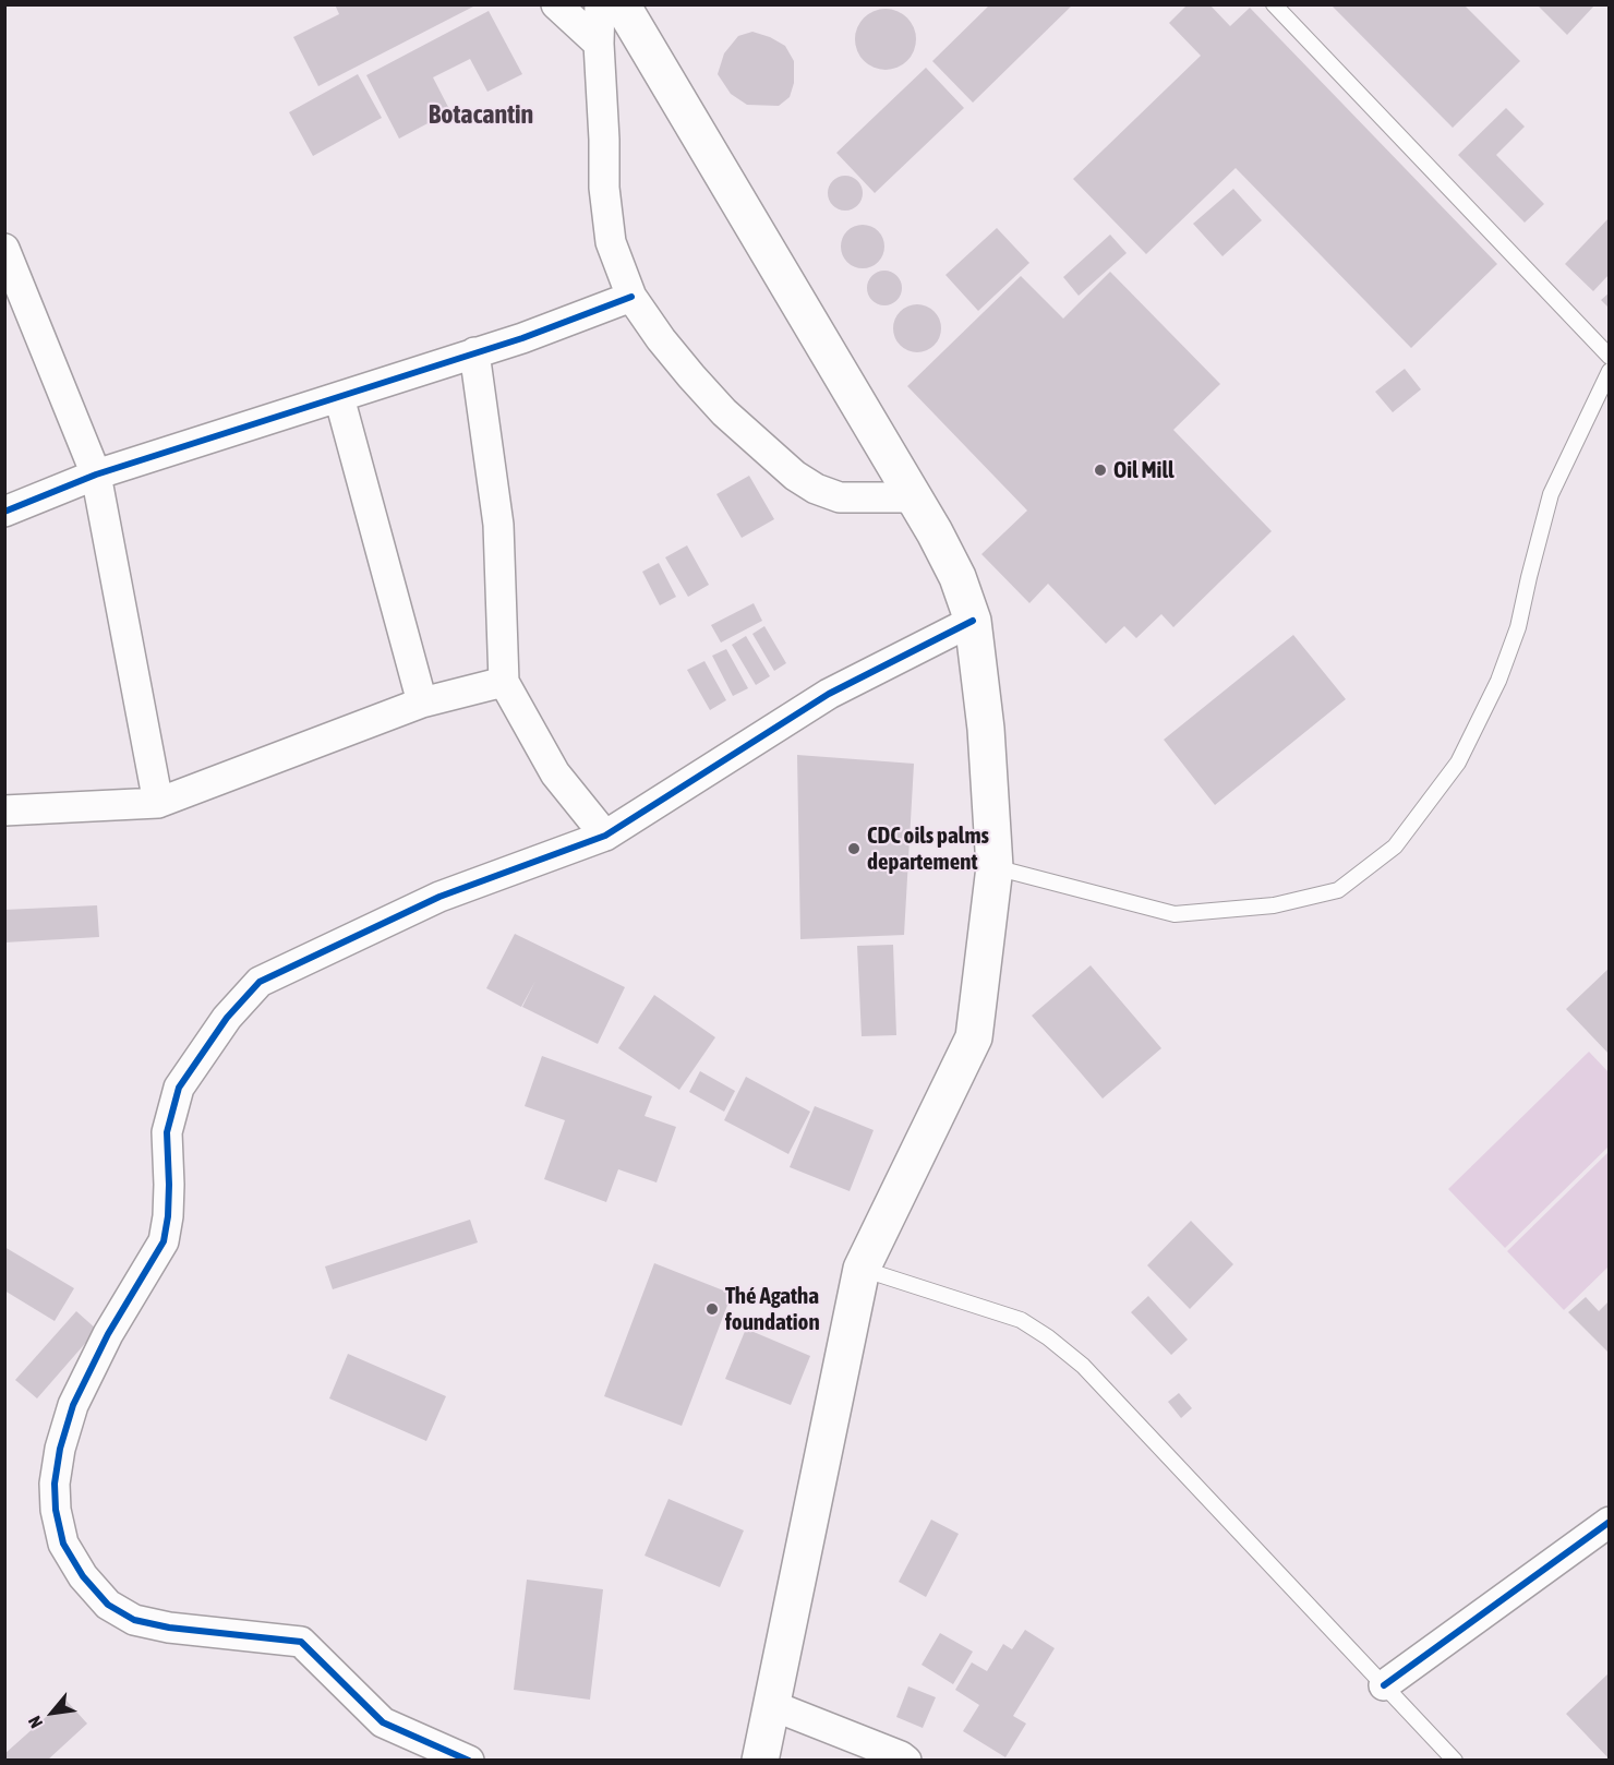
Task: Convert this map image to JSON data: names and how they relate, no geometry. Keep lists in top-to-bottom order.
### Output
{
  "districts": ["Botacantin"],
  "places": ["Oil Mill", "CDC oils palms departement", "Thé Agatha foundation"],
  "north": "bottom left"
}
